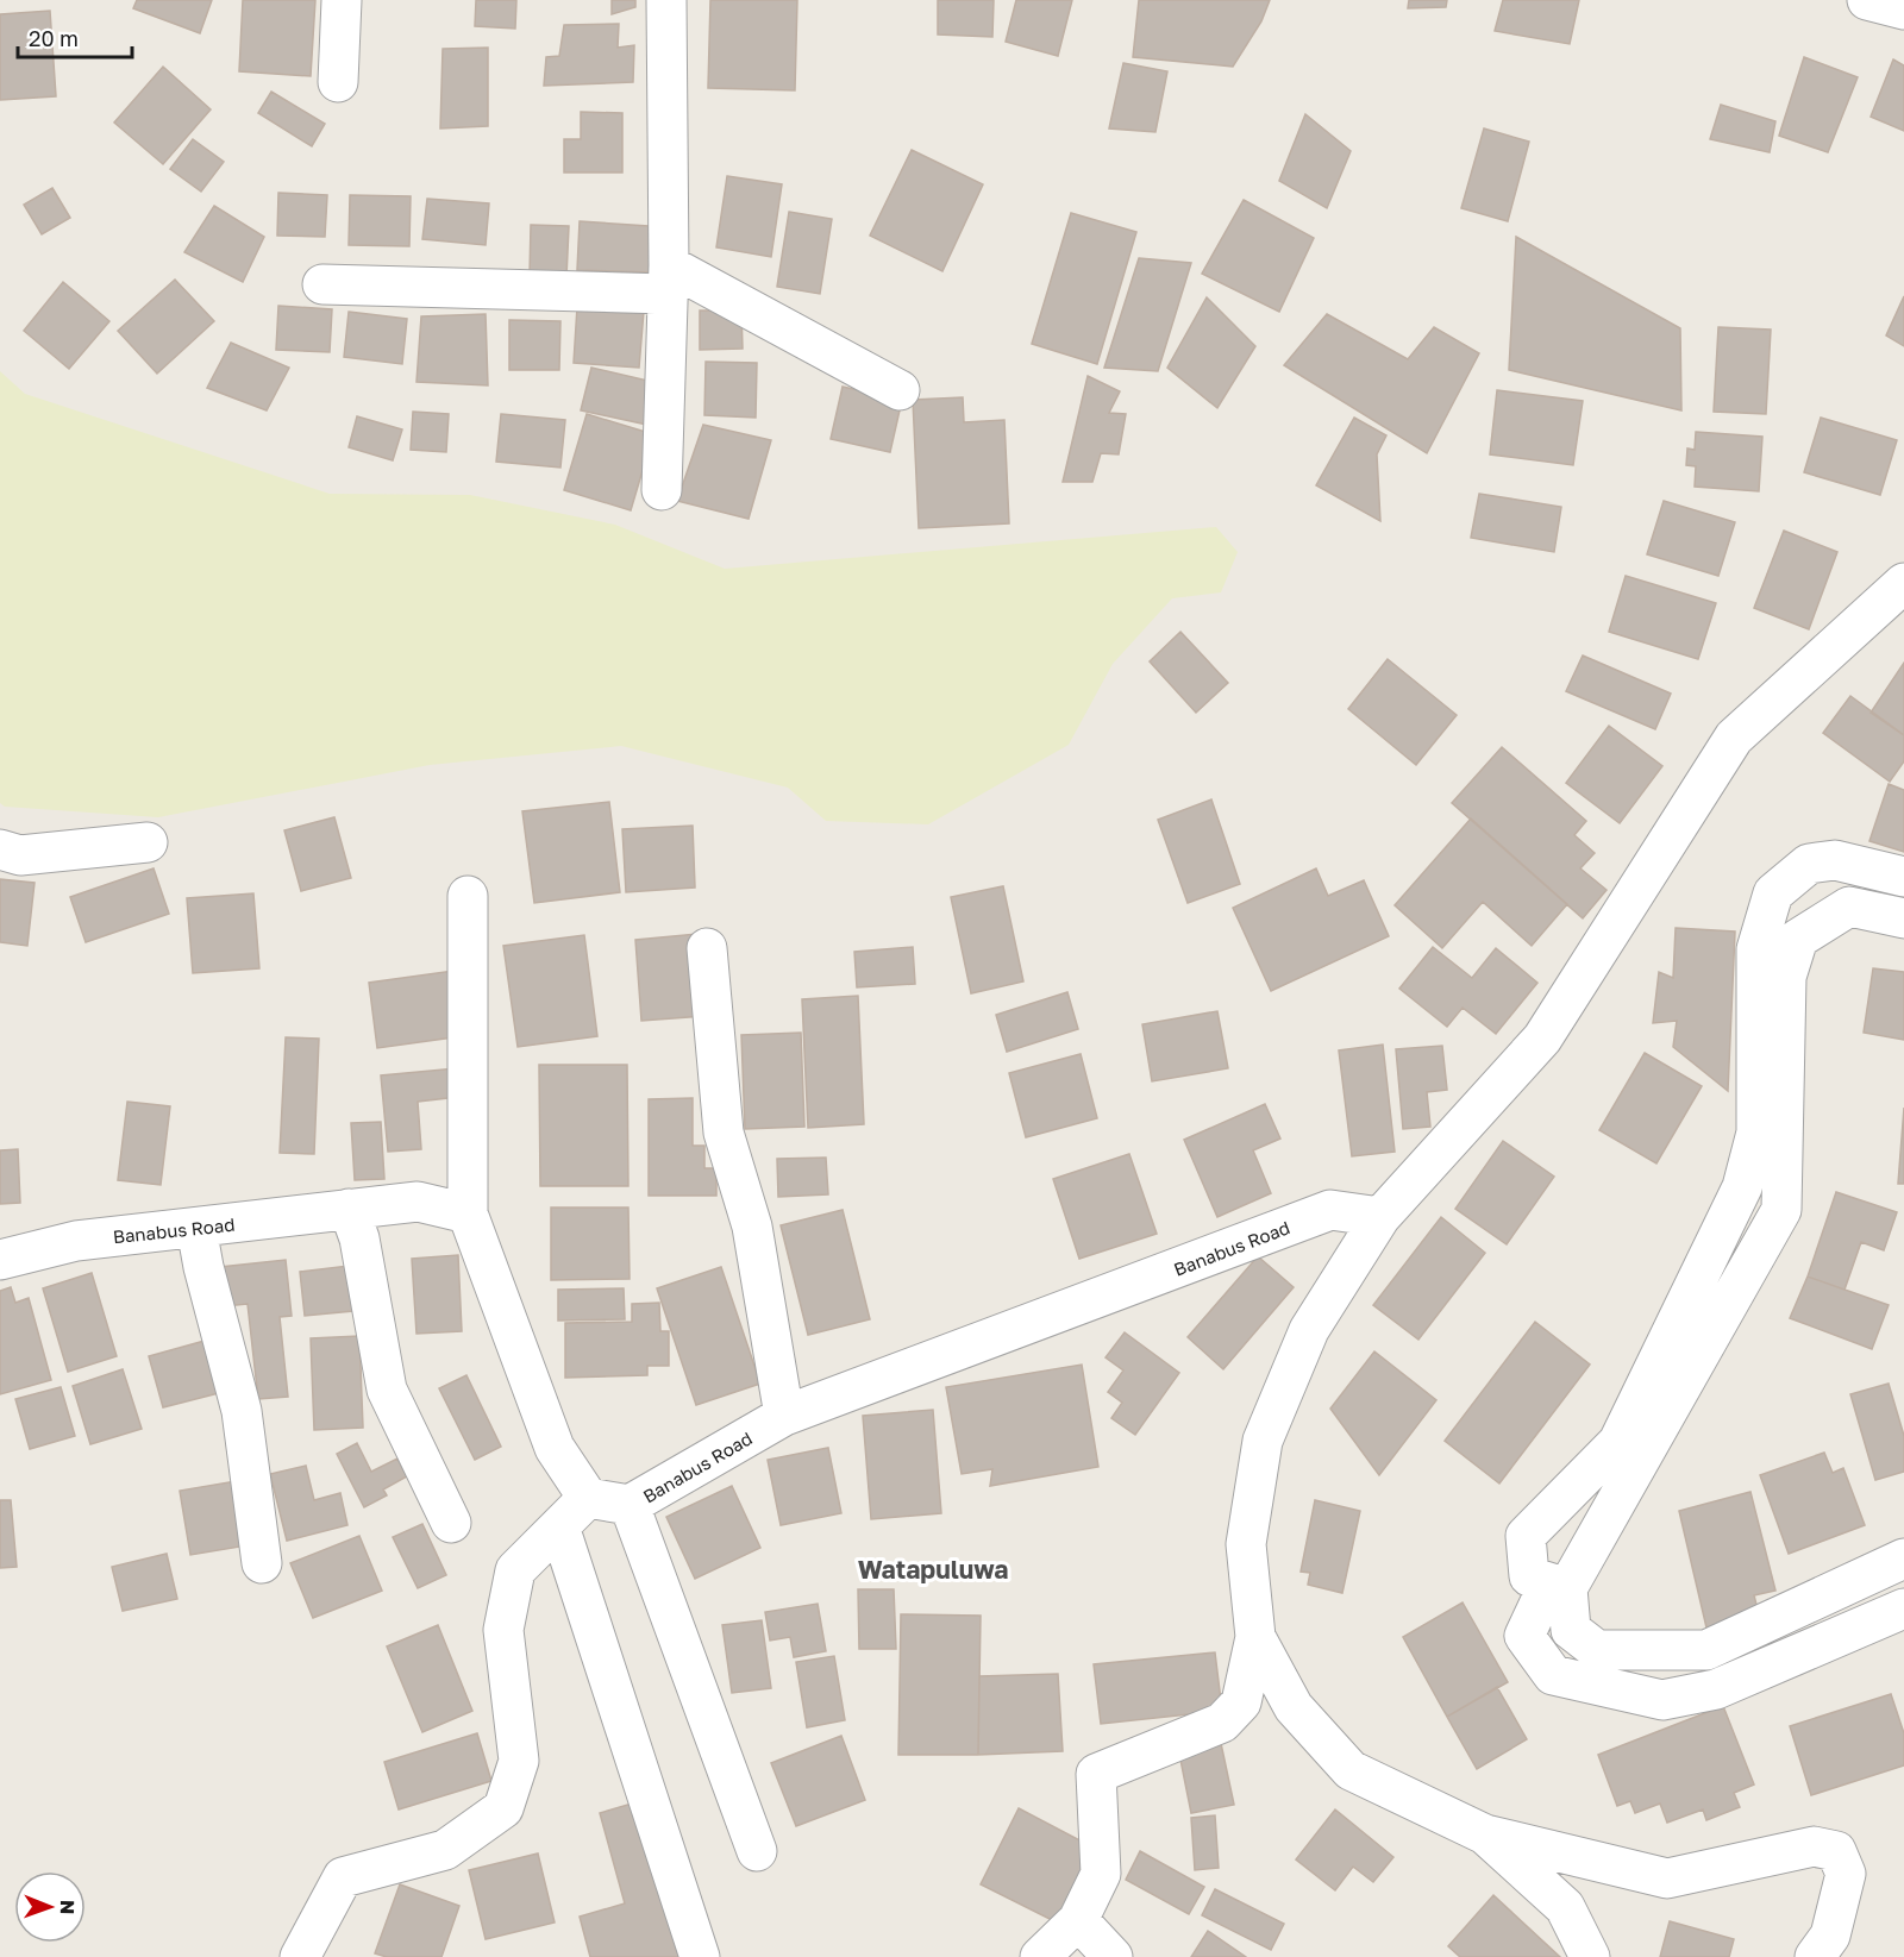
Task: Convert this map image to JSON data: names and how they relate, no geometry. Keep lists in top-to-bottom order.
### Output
{
  "streets": {
    "street": ["Banabus Road"]
  },
  "districts": ["Watapuluwa"],
  "scale_bar": "20 m",
  "north": "right"
}
